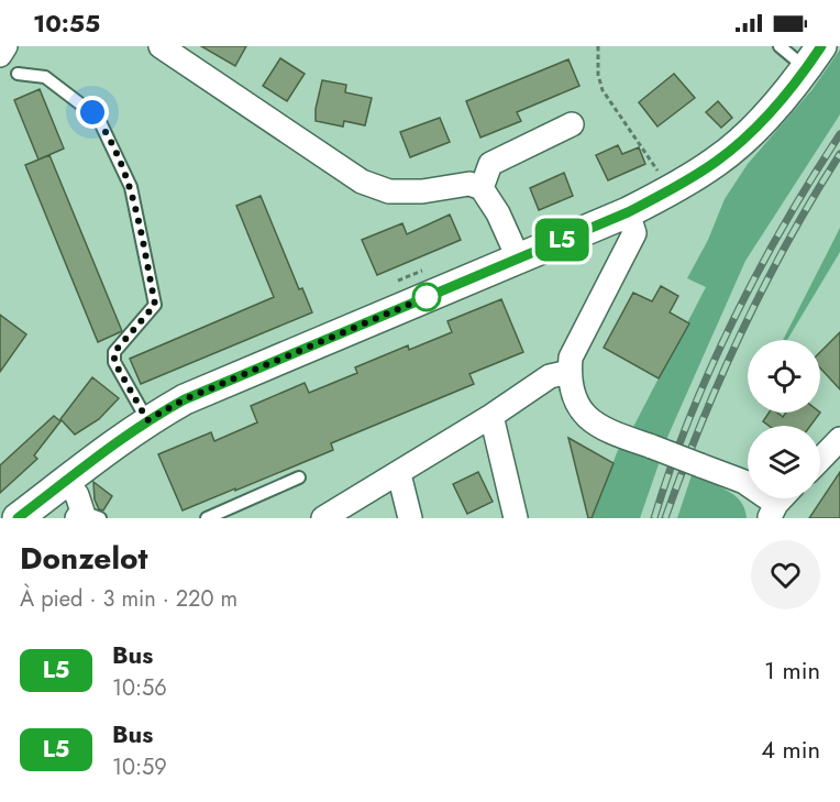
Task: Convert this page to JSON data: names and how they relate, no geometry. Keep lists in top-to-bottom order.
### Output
{
  "lines": ["bus line L5"],
  "page": {
    "status": "10:55",
    "on_map": "L5",
    "heading": ["Donzelot", "À pied · 3 min · 220 m"],
    "list": [
      {
        "mark": "L5",
        "name": "Bus",
        "note": "10:56",
        "value": "1 min"
      },
      {
        "mark": "L5",
        "name": "Bus",
        "note": "10:59",
        "value": "4 min"
      }
    ]
  }
}
